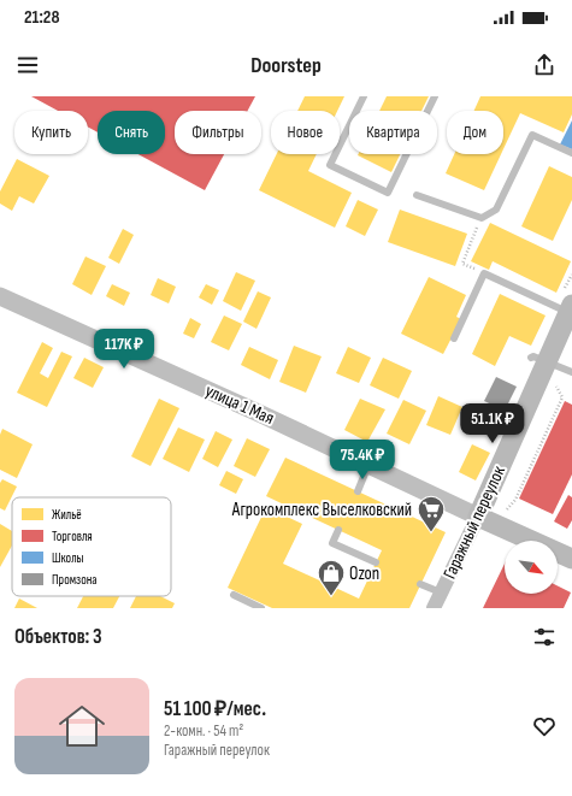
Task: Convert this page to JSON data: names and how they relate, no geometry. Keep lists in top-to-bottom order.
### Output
{
  "streets": {
    "main road": ["Гаражный переулок"],
    "street": ["улица 1 Мая"]
  },
  "crossings": [
    ["улица 1 Мая", "Гаражный переулок"]
  ],
  "places": {
    "supermarket": ["Агрокомплекс Выселковский"],
    "shop": ["Ozon"]
  },
  "legend": [
    "Жильё",
    "Торговля",
    "Школы",
    "Промзона"
  ],
  "north": "bottom right",
  "page": {
    "status": "21:28",
    "header": "Doorstep",
    "chip": [
      "Купить",
      "Снять",
      "Фильтры",
      "Новое",
      "Квартира",
      "Дом"
    ],
    "price": ["117K ₽", "51.1K ₽", "75.4K ₽"],
    "heading": "Объектов: 3",
    "list": [
      {
        "name": "51 100 ₽/мес.",
        "note": "2-комн. · 54 m² · Гаражный переулок"
      }
    ]
  }
}
